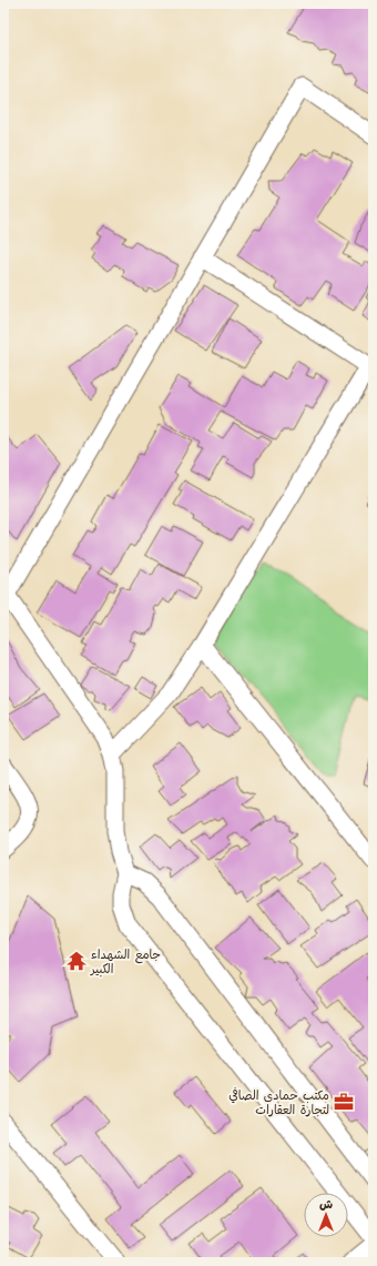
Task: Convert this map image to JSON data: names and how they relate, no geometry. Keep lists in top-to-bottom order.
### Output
{
  "places": {
    "temple": ["جامع الشهداء الكبير"],
    "office": ["مكتب حمادي الصافي لتجارة العقارات"]
  },
  "north": "top"
}
